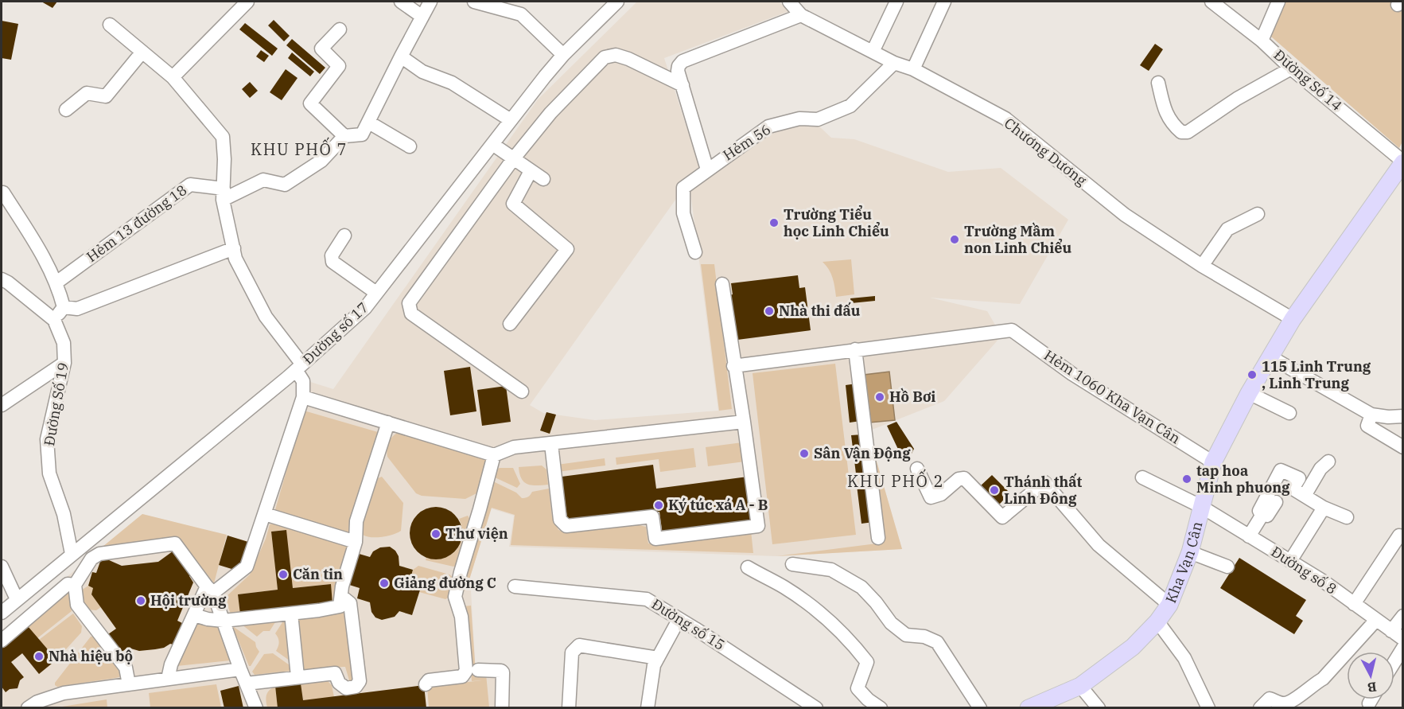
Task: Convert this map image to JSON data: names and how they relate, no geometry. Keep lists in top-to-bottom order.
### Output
{
  "streets": {
    "main road": ["Kha Vạn Cân"],
    "street": [
      "Đường Số 14",
      "Hẻm 56",
      "Chương Dương",
      "Hẻm 13 đường 18",
      "Đường số 17",
      "Hẻm 1060 Kha Vạn Cân",
      "Đường Số 19",
      "Đường số 8",
      "Đường số 15"
    ]
  },
  "crossings": [
    ["Hẻm 56", "Chương Dương"],
    ["Chương Dương", "Kha Vạn Cân"],
    ["Đường số 17", "Đường Số 19"],
    ["Hẻm 1060 Kha Vạn Cân", "Kha Vạn Cân"],
    ["Kha Vạn Cân", "Đường số 8"]
  ],
  "districts": ["KHU PHỐ 7", "KHU PHỐ 2"],
  "places": [
    "Trường Tiểu học Linh Chiểu",
    "Trường Mầm non Linh Chiểu",
    "Nhà thi đấu",
    "115 Linh Trung , Linh Trung",
    "Hồ Bơi",
    "Sân Vận Động",
    "tap hoa Minh phuong",
    "Thánh thất Linh Đông",
    "Ký túc xá A - B",
    "Thư viện",
    "Căn tin",
    "Giảng đường C",
    "Hội trường",
    "Nhà hiệu bộ"
  ],
  "north": "bottom"
}
